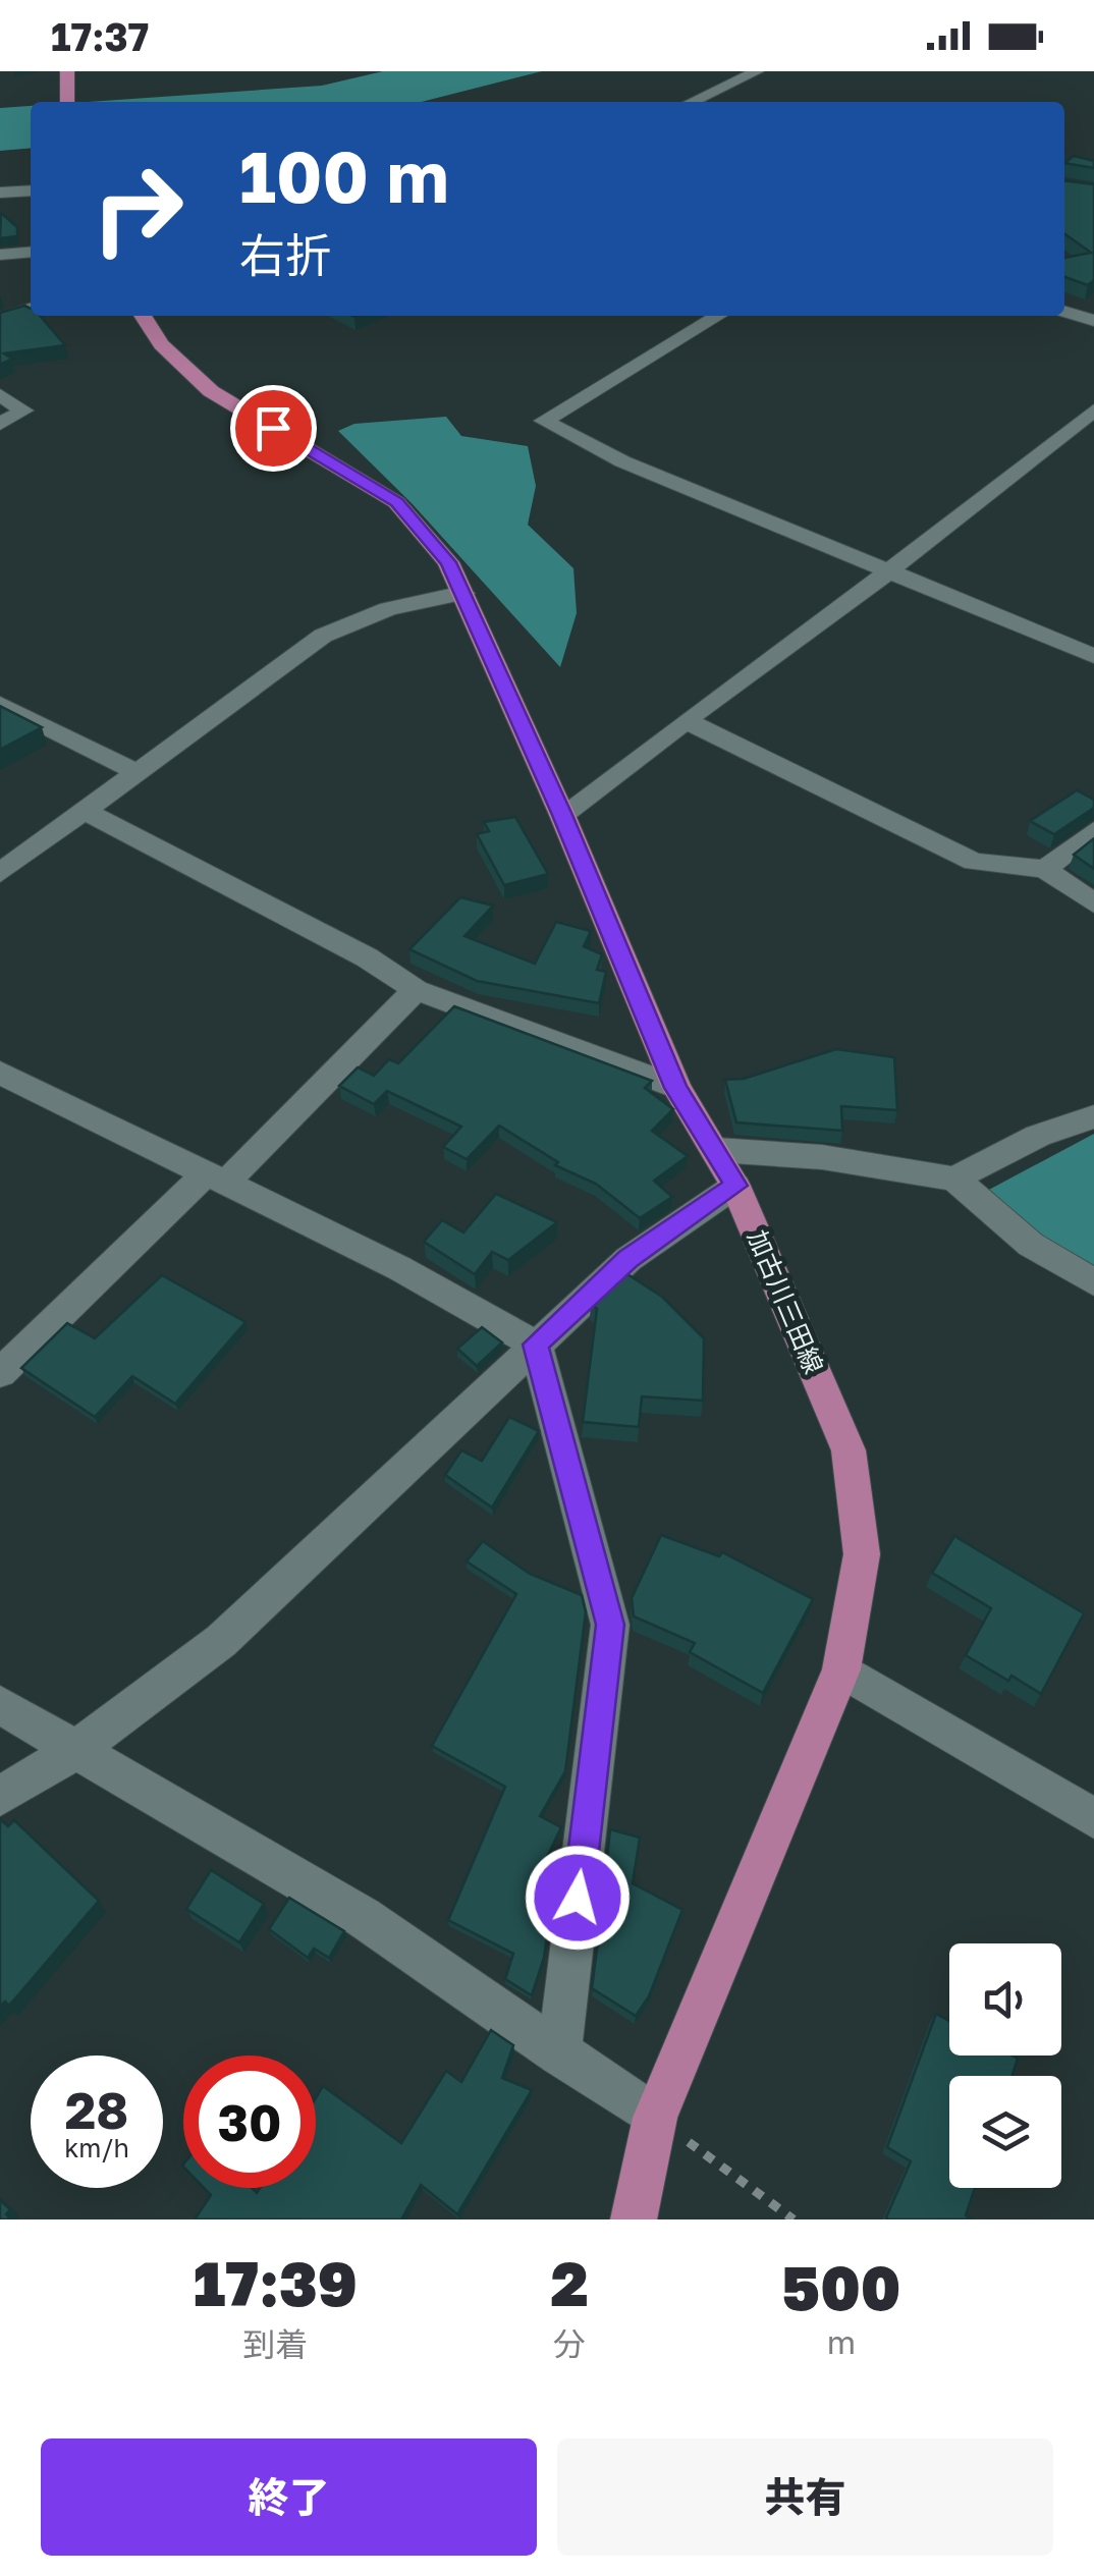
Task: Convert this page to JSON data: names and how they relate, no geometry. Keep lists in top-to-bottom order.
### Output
{
  "streets": {
    "main road": ["加古川三田線"]
  },
  "page": {
    "status": "17:37",
    "turn": ["100 m", "右折"],
    "speed": "28 km/h",
    "limit": "30",
    "eta": [
      "17:39",
      "到着",
      "2",
      "分",
      "500",
      "m"
    ],
    "buttons": ["終了", "共有"]
  }
}
